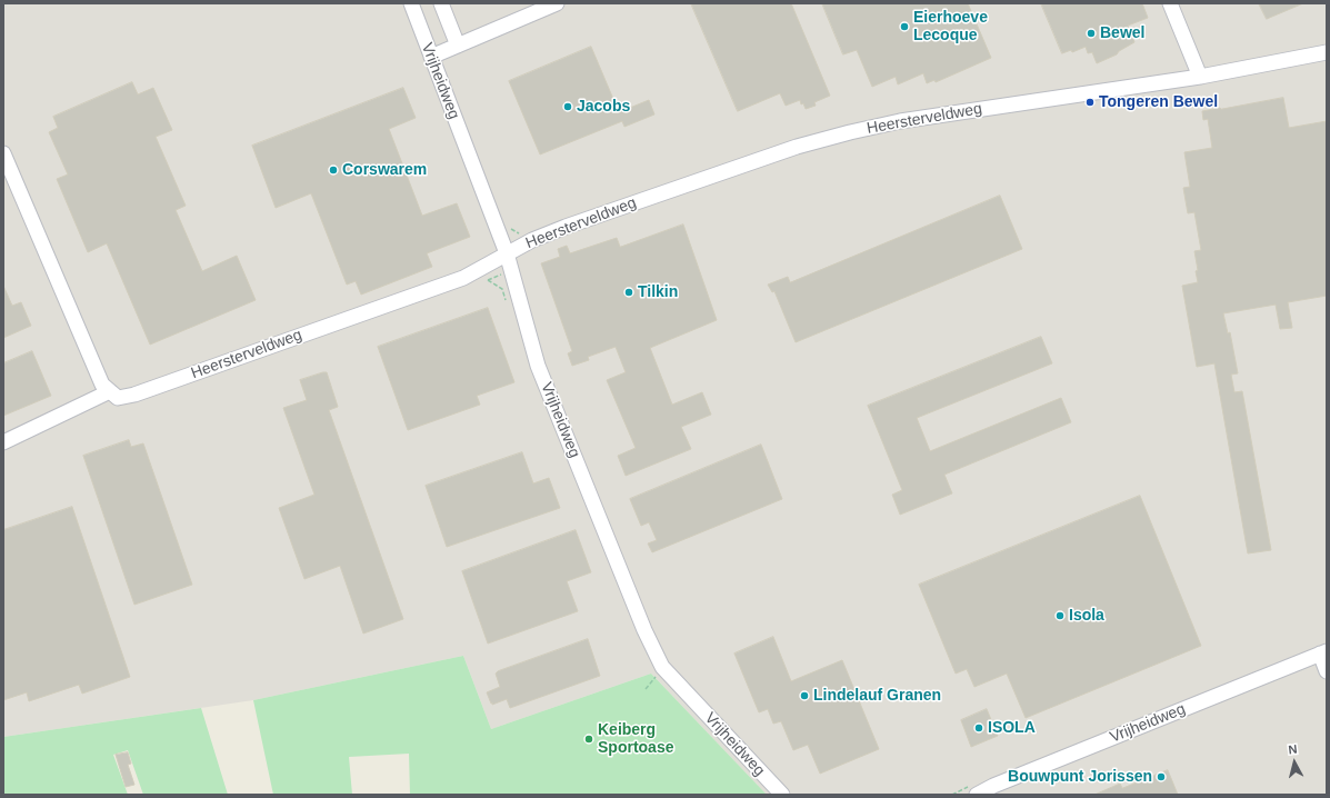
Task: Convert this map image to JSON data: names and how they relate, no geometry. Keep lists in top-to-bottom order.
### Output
{
  "streets": {
    "street": ["Vrijheidweg", "Heersterveldweg"]
  },
  "crossings": [
    ["Vrijheidweg", "Heersterveldweg"]
  ],
  "places": [
    "Eierhoeve Lecoque",
    "Bewel",
    "Tongeren Bewel",
    "Jacobs",
    "Corswarem",
    "Tilkin",
    "Isola",
    "Lindelauf Granen",
    "ISOLA",
    "Keiberg Sportoase",
    "Bouwpunt Jorissen"
  ],
  "north": "top"
}
